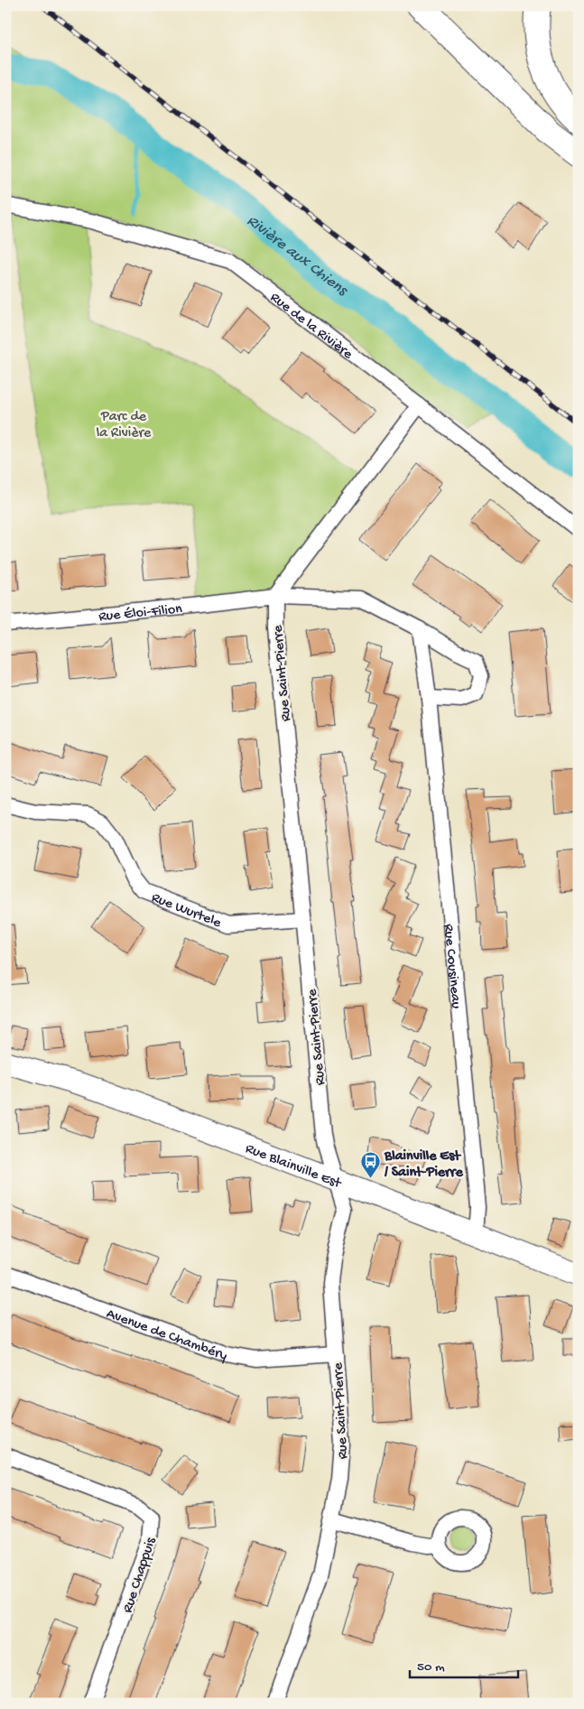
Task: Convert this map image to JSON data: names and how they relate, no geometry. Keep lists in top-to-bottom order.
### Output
{
  "streets": {
    "street": [
      "Rue de la Rivière",
      "Rue Éloi-Filion",
      "Rue Saint-Pierre",
      "Rue Wurtele",
      "Rue Cousineau",
      "Rue Blainville Est",
      "Avenue de Chambéry",
      "Rue Chappuis"
    ]
  },
  "crossings": [
    ["Rue Éloi-Filion", "Rue Saint-Pierre"],
    ["Rue Saint-Pierre", "Rue Wurtele"],
    ["Rue Saint-Pierre", "Rue Blainville Est"],
    ["Rue Saint-Pierre", "Avenue de Chambéry"],
    ["Rue Cousineau", "Rue Blainville Est"]
  ],
  "water": ["Rivière aux Chiens"],
  "parks": ["Parc de la Rivière"],
  "places": {
    "bus stop": ["Blainville Est / Saint-Pierre"]
  },
  "scale_bar": "50 m"
}
